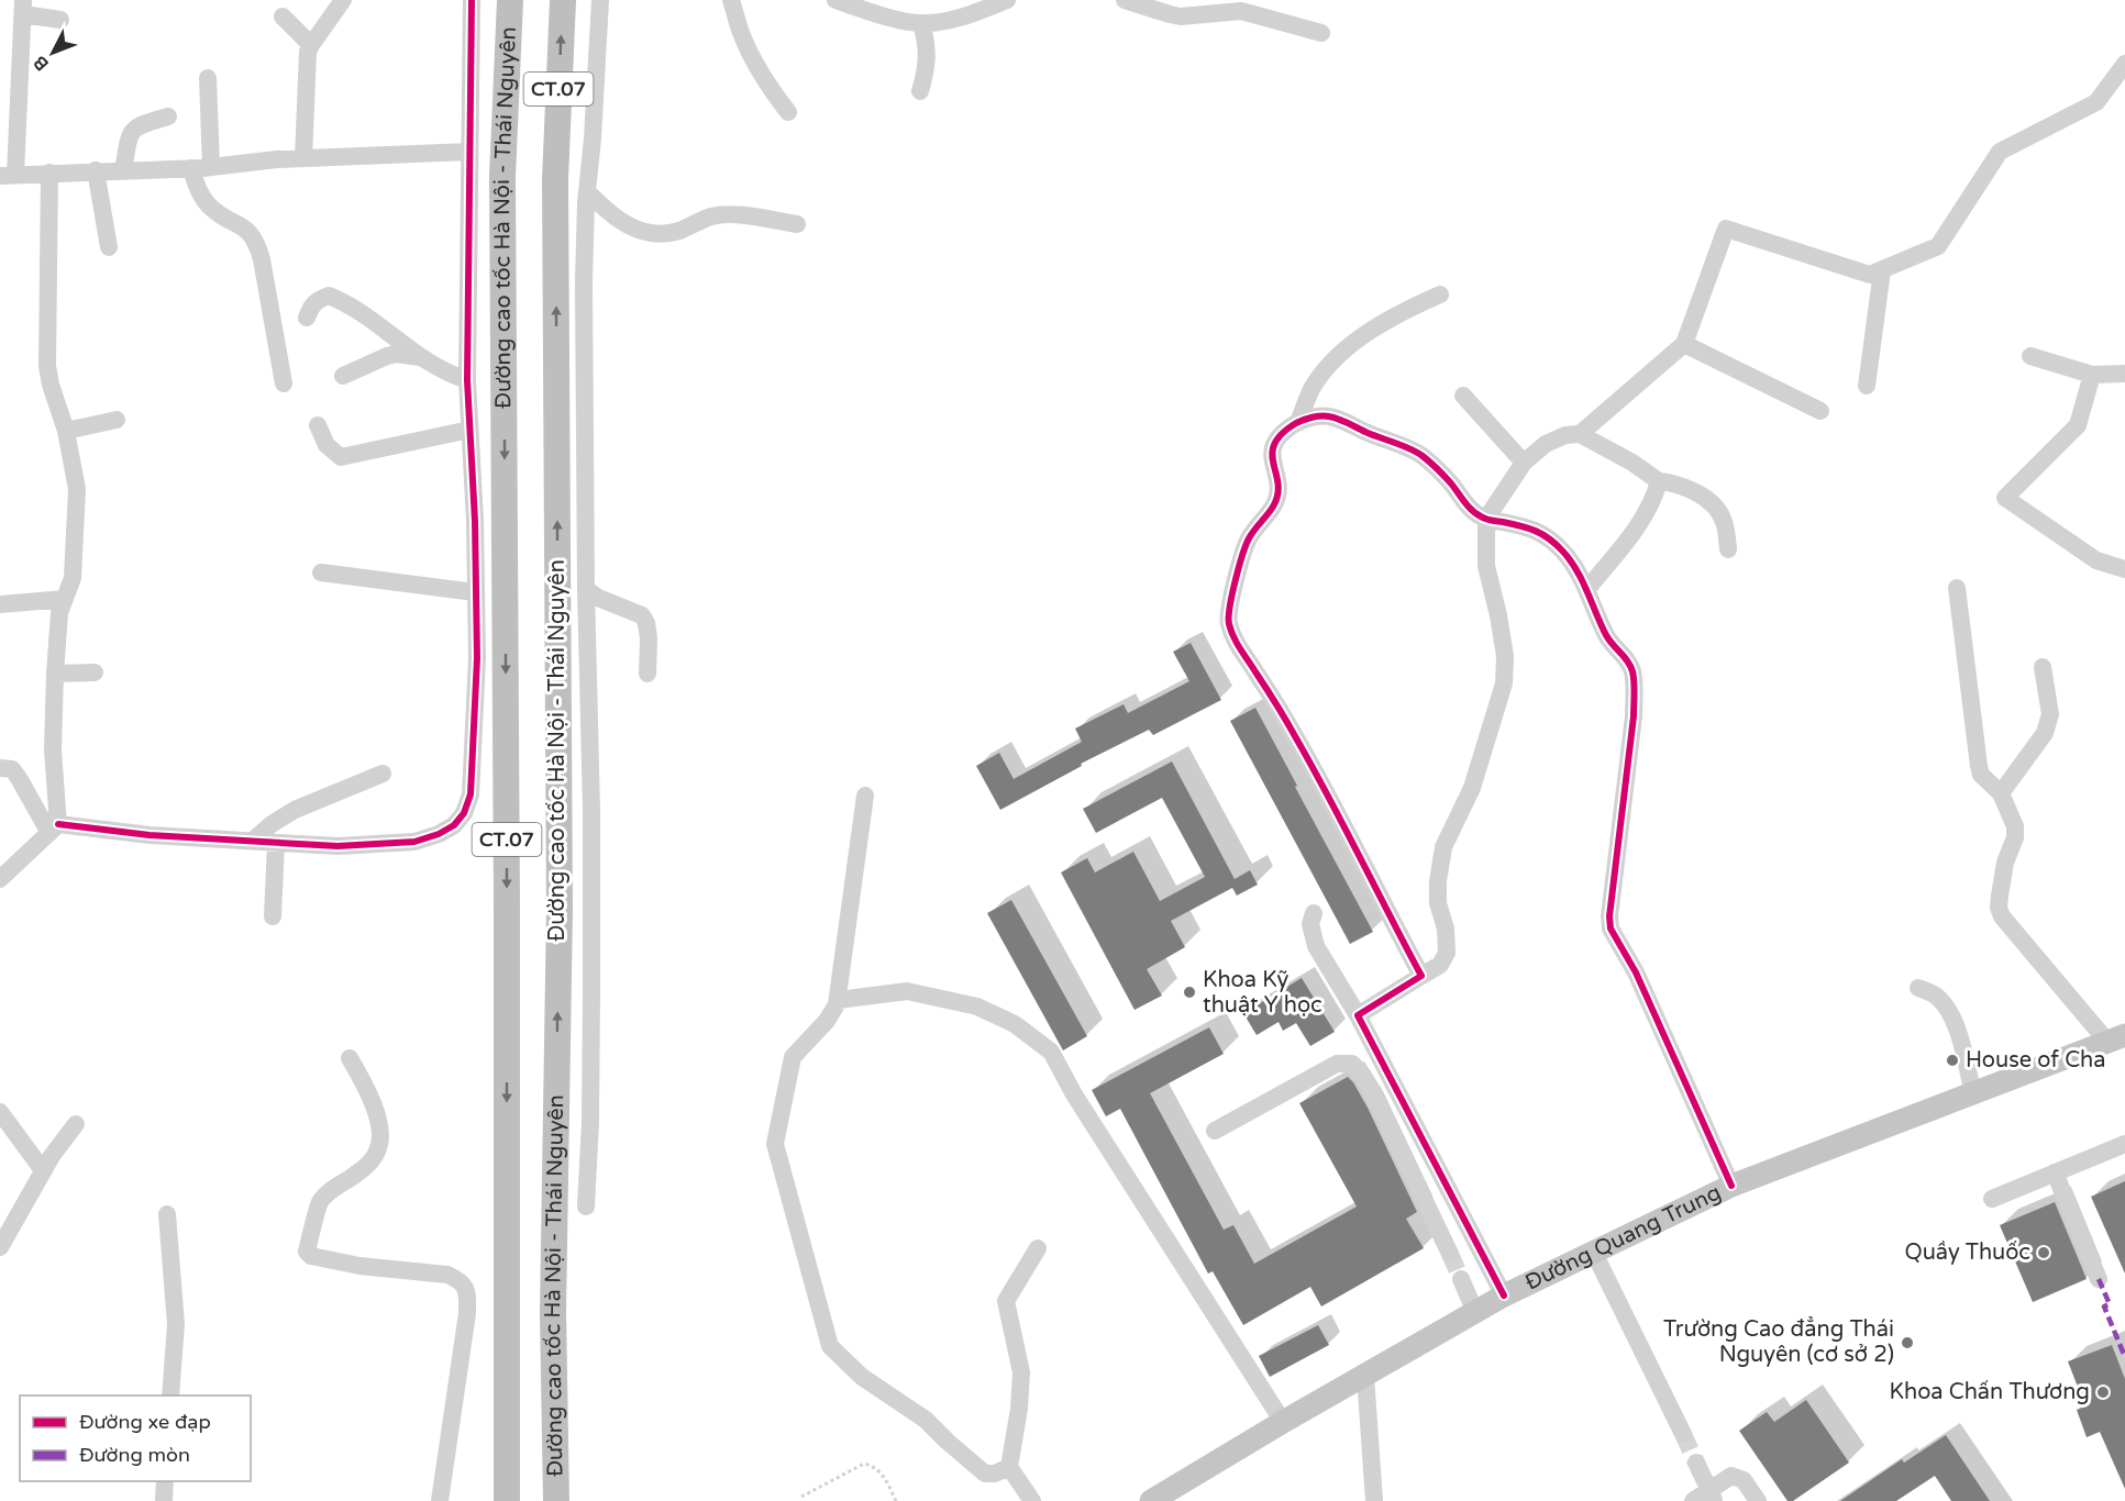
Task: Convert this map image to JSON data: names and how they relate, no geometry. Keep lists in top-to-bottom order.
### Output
{
  "streets": {
    "highway": ["CT.07", "Đường cao tốc Hà Nội - Thái Nguyên"],
    "main road": ["Đường Quang Trung"]
  },
  "places": [
    "Khoa Kỹ thuật Y học",
    "House of Cha",
    "Quầy Thuốc",
    "Trường Cao đẳng Thái Nguyên (cơ sở 2)",
    "Khoa Chấn Thương"
  ],
  "legend": ["Đường xe đạp", "Đường mòn"],
  "north": "bottom left"
}
